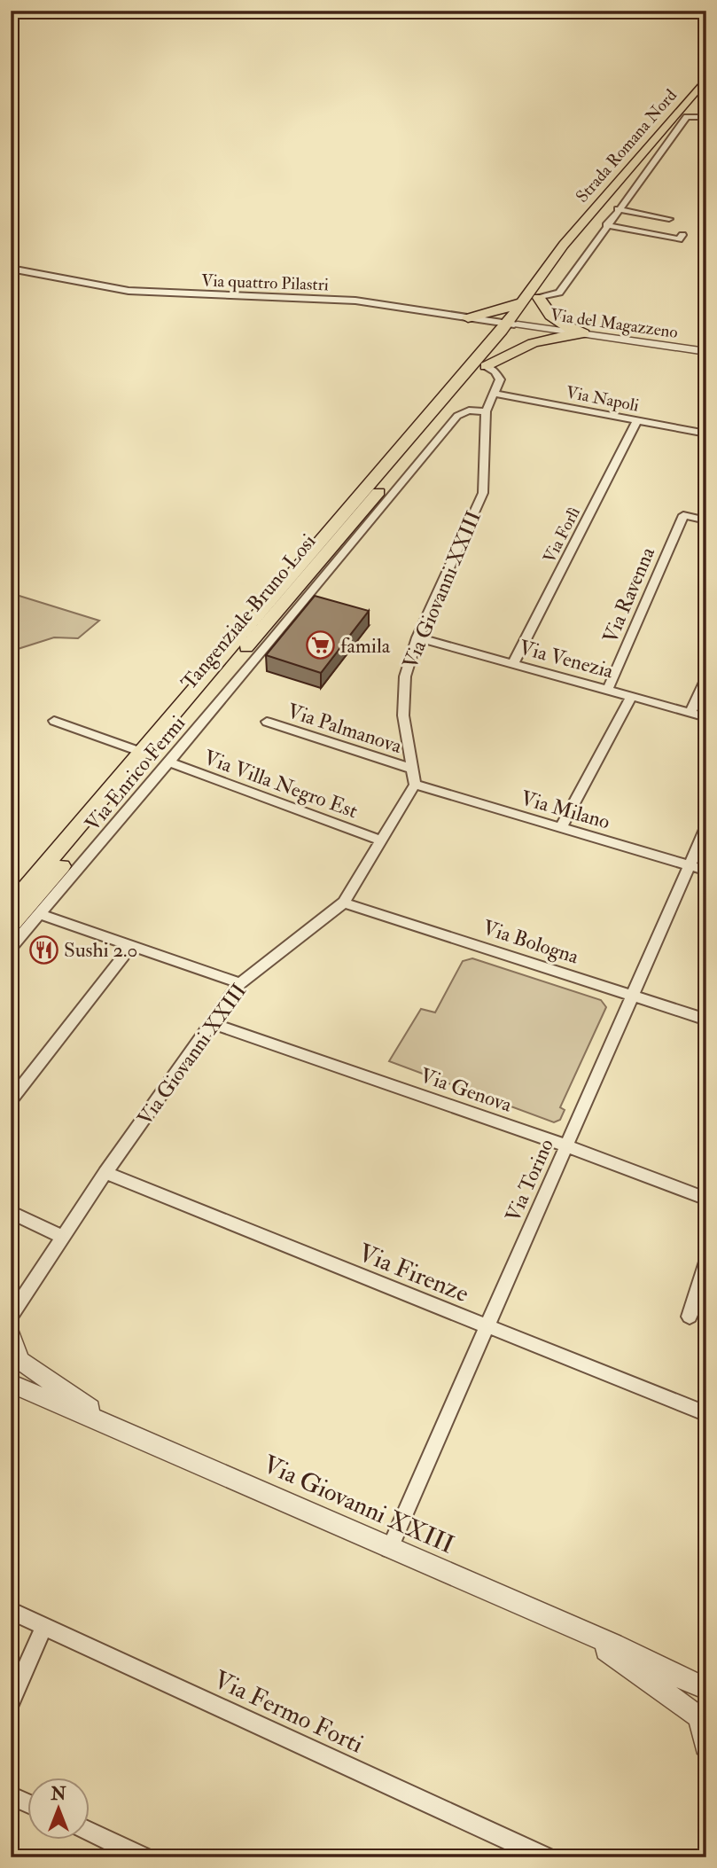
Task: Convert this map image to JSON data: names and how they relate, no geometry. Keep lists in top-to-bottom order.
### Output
{
  "streets": {
    "main road": ["Strada Romana Nord", "Tangenziale Bruno Losi"],
    "street": [
      "Via quattro Pilastri",
      "Via del Magazzeno",
      "Via Napoli",
      "Via Forlì",
      "Via Giovanni XXIII",
      "Via Ravenna",
      "Via Venezia",
      "Via Palmanova",
      "Via Enrico Fermi",
      "Via Villa Negro Est",
      "Via Milano",
      "Via Bologna",
      "Via Genova",
      "Via Torino",
      "Via Firenze",
      "Via Fermo Forti"
    ]
  },
  "crossings": [
    ["Strada Romana Nord", "Via quattro Pilastri"],
    ["Strada Romana Nord", "Via del Magazzeno"],
    ["Strada Romana Nord", "Tangenziale Bruno Losi"],
    ["Via quattro Pilastri", "Via del Magazzeno"],
    ["Via quattro Pilastri", "Tangenziale Bruno Losi"],
    ["Via del Magazzeno", "Tangenziale Bruno Losi"],
    ["Via Napoli", "Via Forlì"],
    ["Via Napoli", "Via Giovanni XXIII"],
    ["Via Forlì", "Via Venezia"],
    ["Via Giovanni XXIII", "Via Venezia"],
    ["Via Giovanni XXIII", "Via Palmanova"],
    ["Via Giovanni XXIII", "Via Enrico Fermi"],
    ["Via Giovanni XXIII", "Via Villa Negro Est"],
    ["Via Giovanni XXIII", "Via Milano"],
    ["Via Giovanni XXIII", "Via Bologna"],
    ["Via Giovanni XXIII", "Via Genova"],
    ["Via Giovanni XXIII", "Via Torino"],
    ["Via Giovanni XXIII", "Via Firenze"],
    ["Via Ravenna", "Via Venezia"],
    ["Tangenziale Bruno Losi", "Via Enrico Fermi"],
    ["Tangenziale Bruno Losi", "Via Villa Negro Est"],
    ["Via Enrico Fermi", "Via Villa Negro Est"],
    ["Via Milano", "Via Torino"],
    ["Via Bologna", "Via Torino"],
    ["Via Genova", "Via Torino"],
    ["Via Torino", "Via Firenze"]
  ],
  "places": {
    "supermarket": ["famila"],
    "restaurant": ["Sushi 2.0"]
  },
  "north": "top"
}
